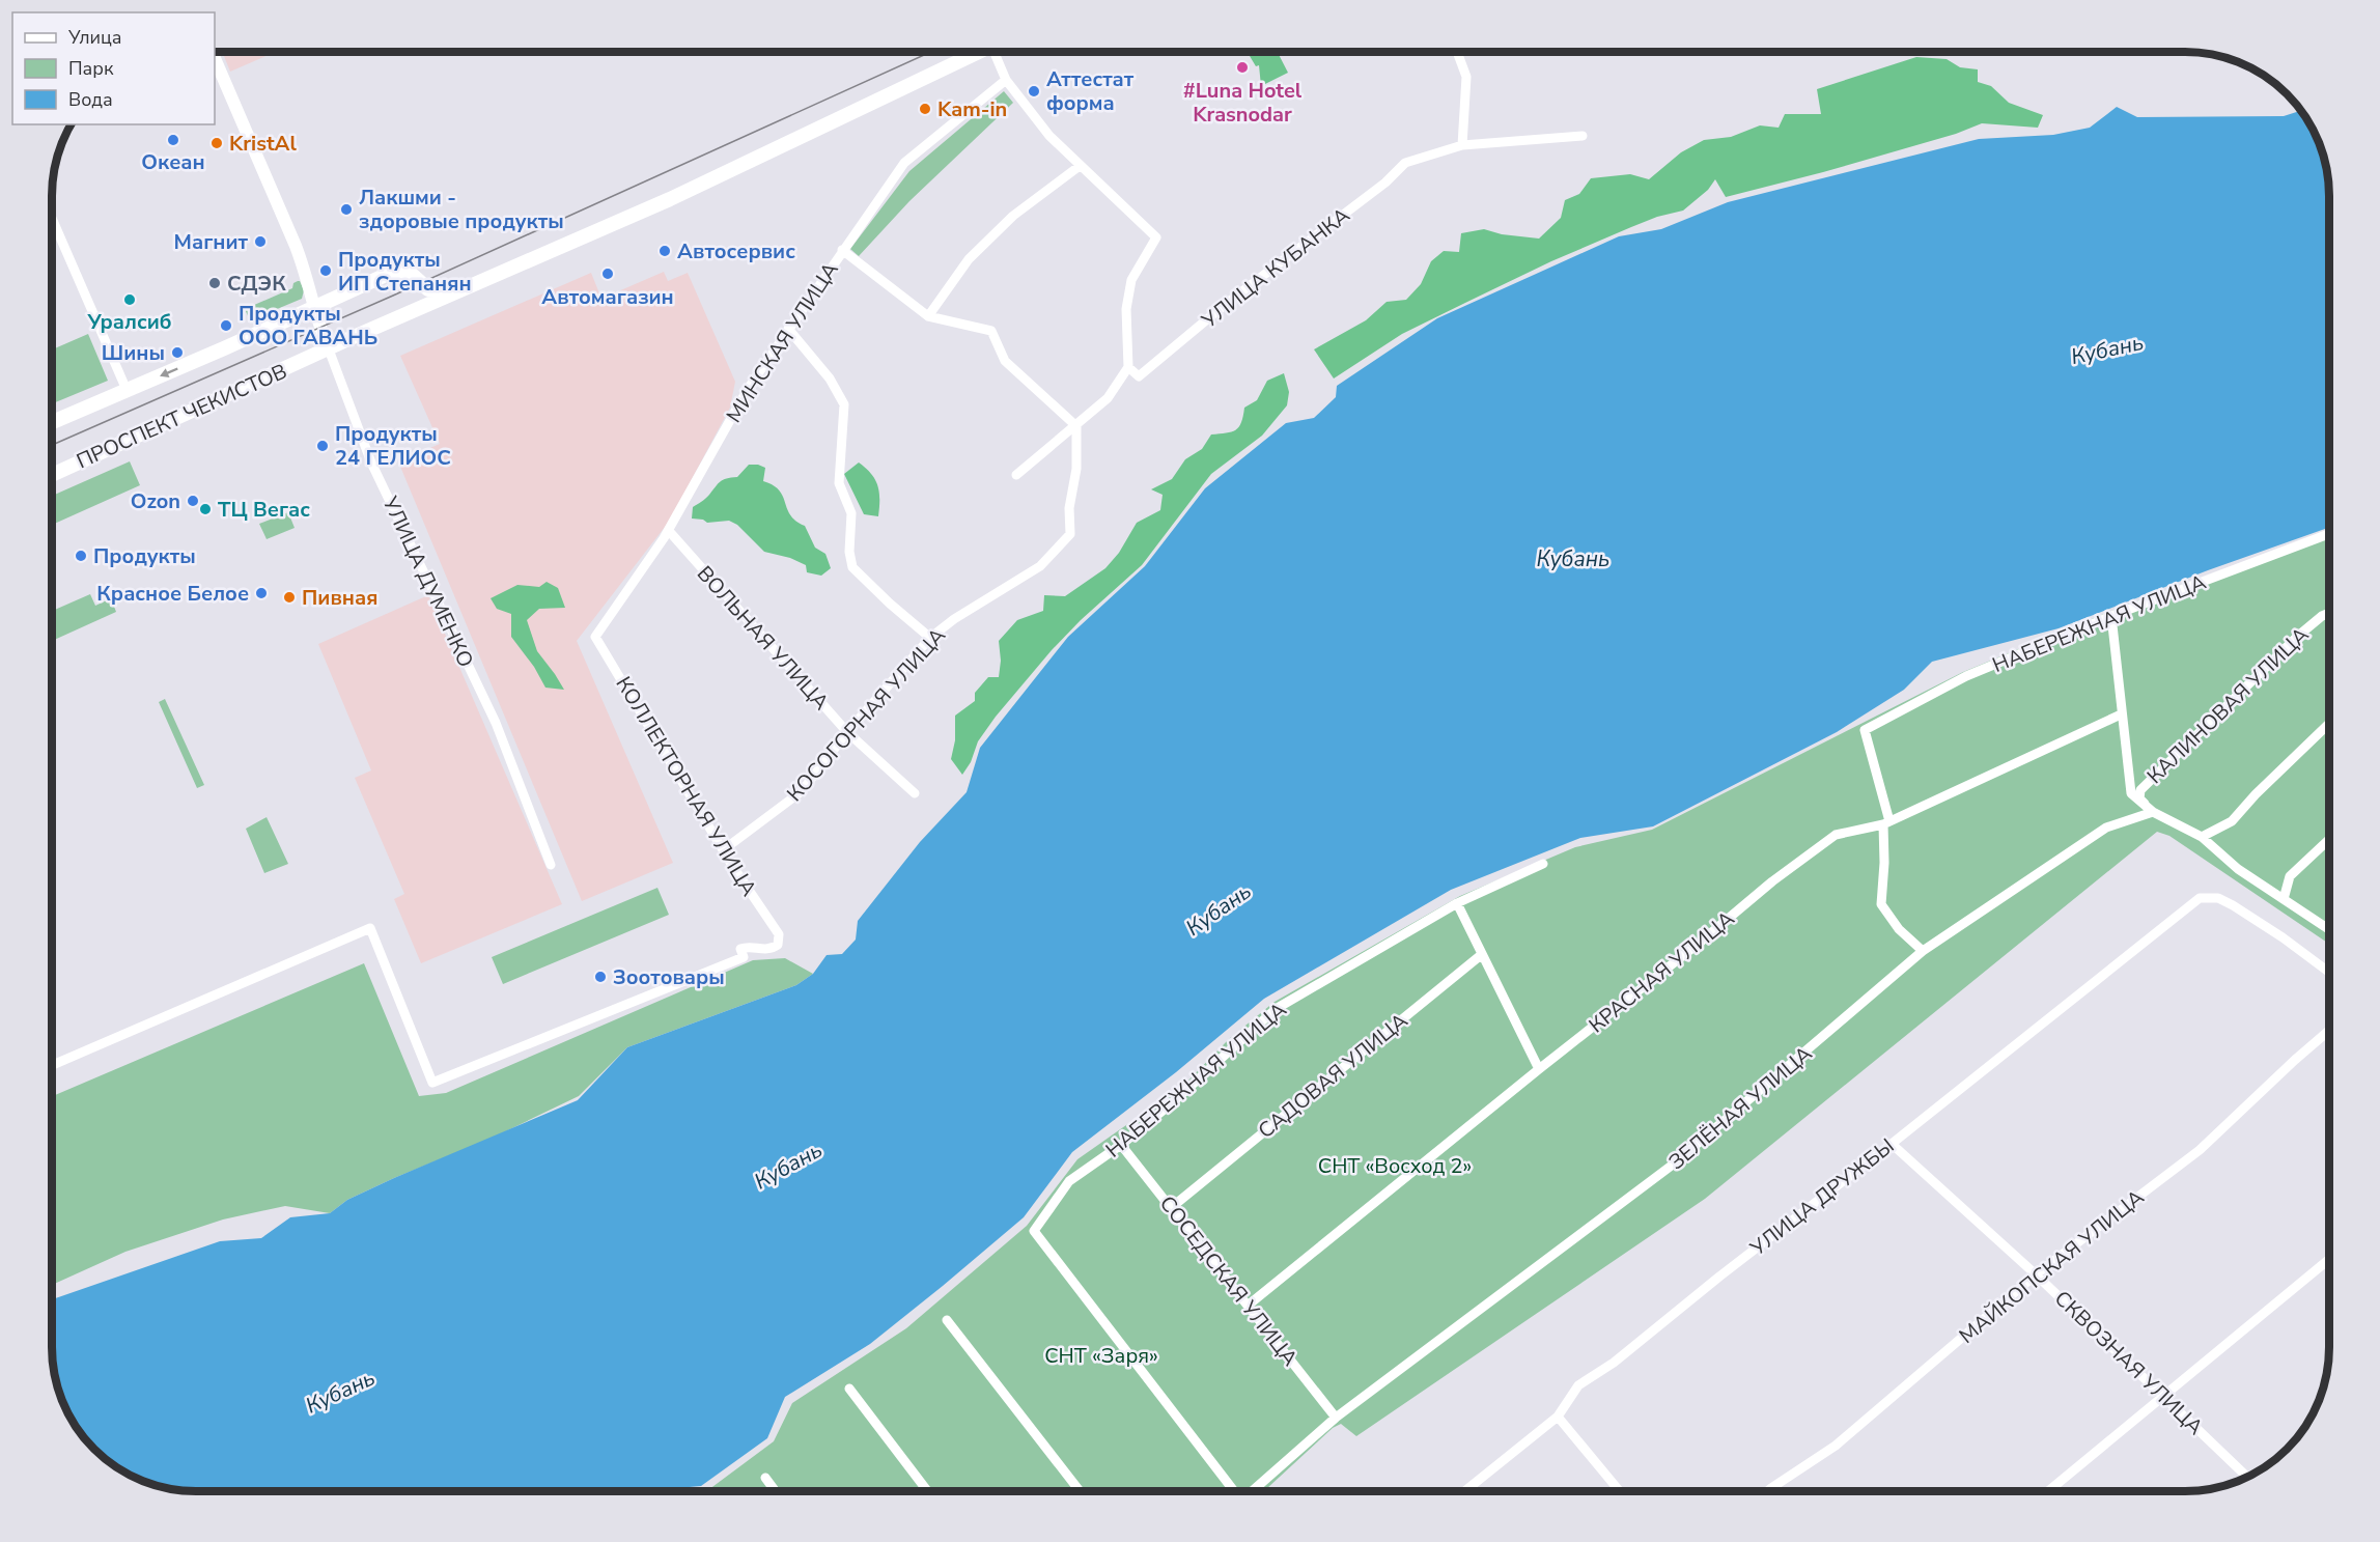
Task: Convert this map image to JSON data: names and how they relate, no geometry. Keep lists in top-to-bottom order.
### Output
{
  "streets": {
    "main road": ["ПРОСПЕКТ ЧЕКИСТОВ"],
    "street": [
      "УЛИЦА КУБАНКА",
      "МИНСКАЯ УЛИЦА",
      "УЛИЦА ДУМЕНКО",
      "НАБЕРЕЖНАЯ УЛИЦА",
      "ВОЛЬНАЯ УЛИЦА",
      "КАЛИНОВАЯ УЛИЦА",
      "КОСОГОРНАЯ УЛИЦА",
      "КОЛЛЕКТОРНАЯ УЛИЦА",
      "КРАСНАЯ УЛИЦА",
      "САДОВАЯ УЛИЦА",
      "ЗЕЛЁНАЯ УЛИЦА",
      "УЛИЦА ДРУЖБЫ",
      "МАЙКОПСКАЯ УЛИЦА",
      "СОСЕДСКАЯ УЛИЦА",
      "СКВОЗНАЯ УЛИЦА"
    ]
  },
  "crossings": [
    ["МИНСКАЯ УЛИЦА", "ВОЛЬНАЯ УЛИЦА"],
    ["МИНСКАЯ УЛИЦА", "КОЛЛЕКТОРНАЯ УЛИЦА"],
    ["ПРОСПЕКТ ЧЕКИСТОВ", "УЛИЦА ДУМЕНКО"],
    ["НАБЕРЕЖНАЯ УЛИЦА", "КРАСНАЯ УЛИЦА"],
    ["НАБЕРЕЖНАЯ УЛИЦА", "СОСЕДСКАЯ УЛИЦА"],
    ["ВОЛЬНАЯ УЛИЦА", "КОСОГОРНАЯ УЛИЦА"],
    ["КАЛИНОВАЯ УЛИЦА", "ЗЕЛЁНАЯ УЛИЦА"],
    ["КОСОГОРНАЯ УЛИЦА", "КОЛЛЕКТОРНАЯ УЛИЦА"],
    ["КРАСНАЯ УЛИЦА", "СОСЕДСКАЯ УЛИЦА"],
    ["САДОВАЯ УЛИЦА", "СОСЕДСКАЯ УЛИЦА"],
    ["ЗЕЛЁНАЯ УЛИЦА", "СОСЕДСКАЯ УЛИЦА"],
    ["УЛИЦА ДРУЖБЫ", "СКВОЗНАЯ УЛИЦА"],
    ["МАЙКОПСКАЯ УЛИЦА", "СКВОЗНАЯ УЛИЦА"]
  ],
  "water": ["Кубань"],
  "parks": ["СНТ «Восход 2»", "СНТ «Заря»"],
  "places": [
    "#Luna Hotel Krasnodar",
    "Аттестат форма",
    "Kam-in",
    "Океан",
    "KristAl",
    "Лакшми - здоровые продукты",
    "Магнит",
    "Автосервис",
    "Продукты ИП Степанян",
    "Автомагазин",
    "СДЭК",
    "Уралсиб",
    "Продукты ООО ГАВАНЬ",
    "Шины",
    "Продукты 24 ГЕЛИОС",
    "Ozon",
    "ТЦ Вегас",
    "Продукты",
    "Красное Белое",
    "Пивная",
    "Зоотовары"
  ],
  "legend": ["Улица", "Парк", "Вода"]
}
